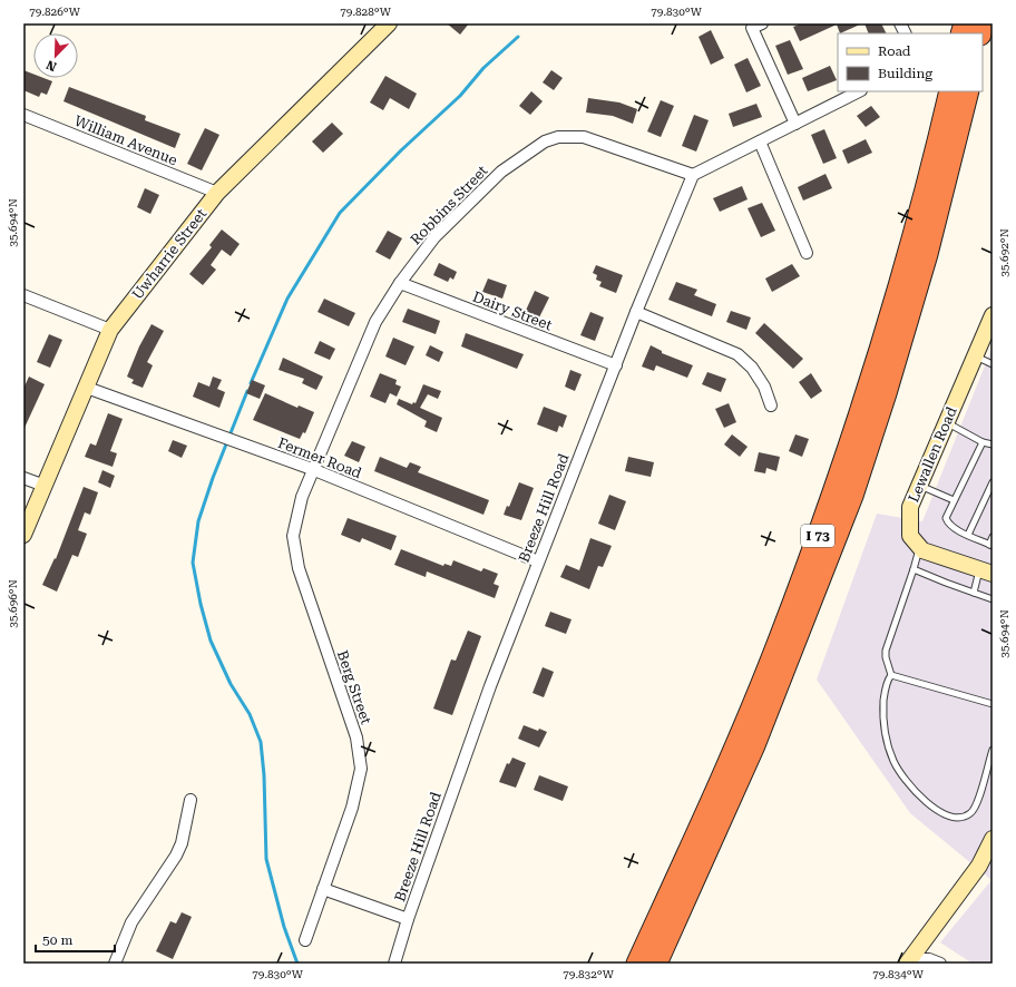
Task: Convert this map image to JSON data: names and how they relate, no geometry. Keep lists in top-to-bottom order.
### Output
{
  "streets": {
    "highway": ["I 73"],
    "street": [
      "William Avenue",
      "Robbins Street",
      "Uwharrie Street",
      "Dairy Street",
      "Lewallen Road",
      "Fermer Road",
      "Breeze Hill Road",
      "Berg Street"
    ]
  },
  "crossings": [
    ["William Avenue", "Uwharrie Street"],
    ["Robbins Street", "Dairy Street"],
    ["Robbins Street", "Fermer Road"],
    ["Robbins Street", "Breeze Hill Road"],
    ["Robbins Street", "Berg Street"],
    ["Uwharrie Street", "Fermer Road"],
    ["Dairy Street", "Breeze Hill Road"],
    ["Fermer Road", "Breeze Hill Road"],
    ["Fermer Road", "Berg Street"]
  ],
  "legend": ["Road", "Building"],
  "scale_bar": "50 m",
  "north": "bottom left",
  "coordinates": [
    "79.826°W",
    "79.828°W",
    "79.830°W",
    "35.694°N",
    "35.692°N",
    "35.696°N",
    "79.832°W",
    "79.834°W"
  ]
}
